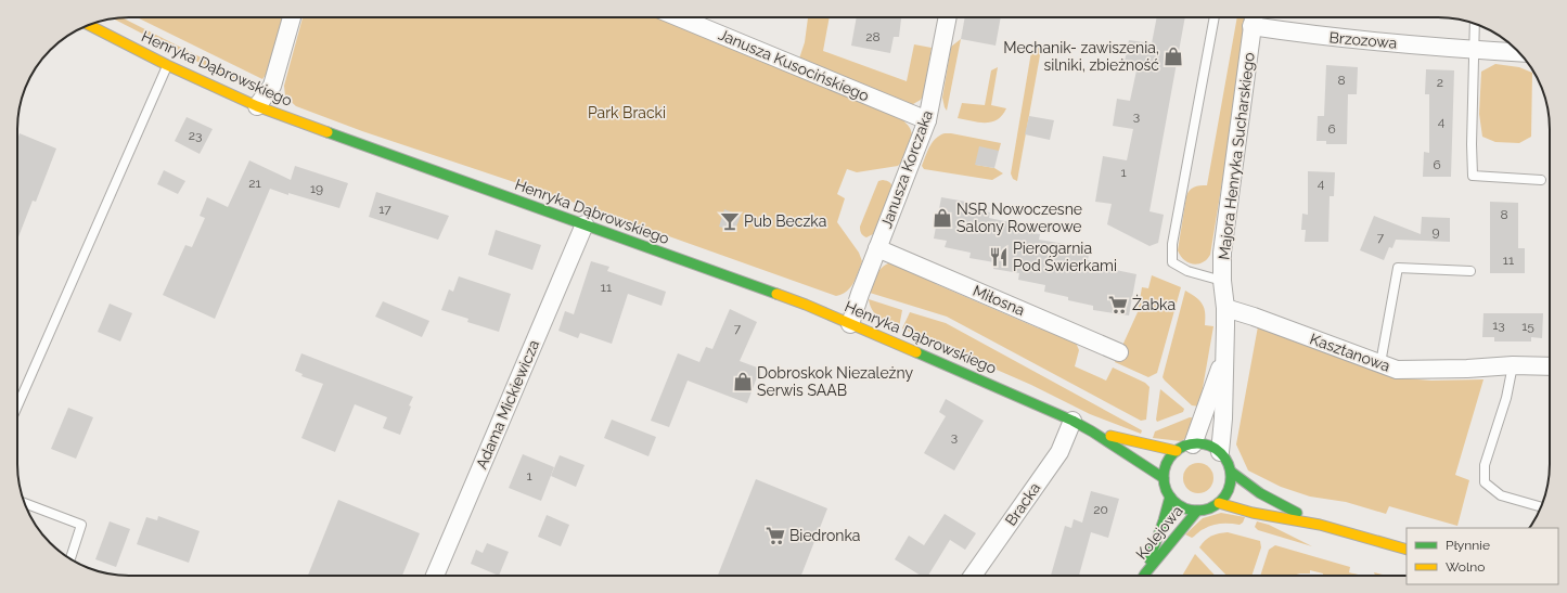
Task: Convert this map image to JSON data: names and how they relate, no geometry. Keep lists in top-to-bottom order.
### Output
{
  "streets": {
    "street": [
      "Brzozowa",
      "Janusza Kusocińskiego",
      "Henryka Dąbrowskiego",
      "Majora Henryka Sucharskiego",
      "Janusza Korczaka",
      "Miłosna",
      "Kasztanowa",
      "Adama Mickiewicza",
      "Bracka",
      "Kolejowa"
    ]
  },
  "crossings": [
    ["Brzozowa", "Majora Henryka Sucharskiego"],
    ["Janusza Kusocińskiego", "Janusza Korczaka"],
    ["Henryka Dąbrowskiego", "Majora Henryka Sucharskiego"],
    ["Henryka Dąbrowskiego", "Janusza Korczaka"],
    ["Henryka Dąbrowskiego", "Adama Mickiewicza"],
    ["Henryka Dąbrowskiego", "Bracka"],
    ["Henryka Dąbrowskiego", "Kolejowa"],
    ["Majora Henryka Sucharskiego", "Kasztanowa"],
    ["Majora Henryka Sucharskiego", "Kolejowa"],
    ["Janusza Korczaka", "Miłosna"]
  ],
  "parks": ["Park Bracki"],
  "places": {
    "shop": ["Mechanik- zawiszenia, silniki, zbieżność", "NSR Nowoczesne Salony Rowerowe", "Dobroskok Niezależny Serwis SAAB"],
    "bar": ["Pub Beczka"],
    "restaurant": ["Pierogarnia Pod Świerkami"],
    "supermarket": ["Żabka", "Biedronka"]
  },
  "house_numbers": [
    "28",
    "8",
    "2",
    "3",
    "4",
    "6",
    "23",
    "6",
    "1",
    "21",
    "4",
    "19",
    "17",
    "8",
    "9",
    "7",
    "11",
    "11",
    "13",
    "15",
    "7",
    "3",
    "1",
    "20"
  ],
  "legend": ["Płynnie", "Wolno"]
}
